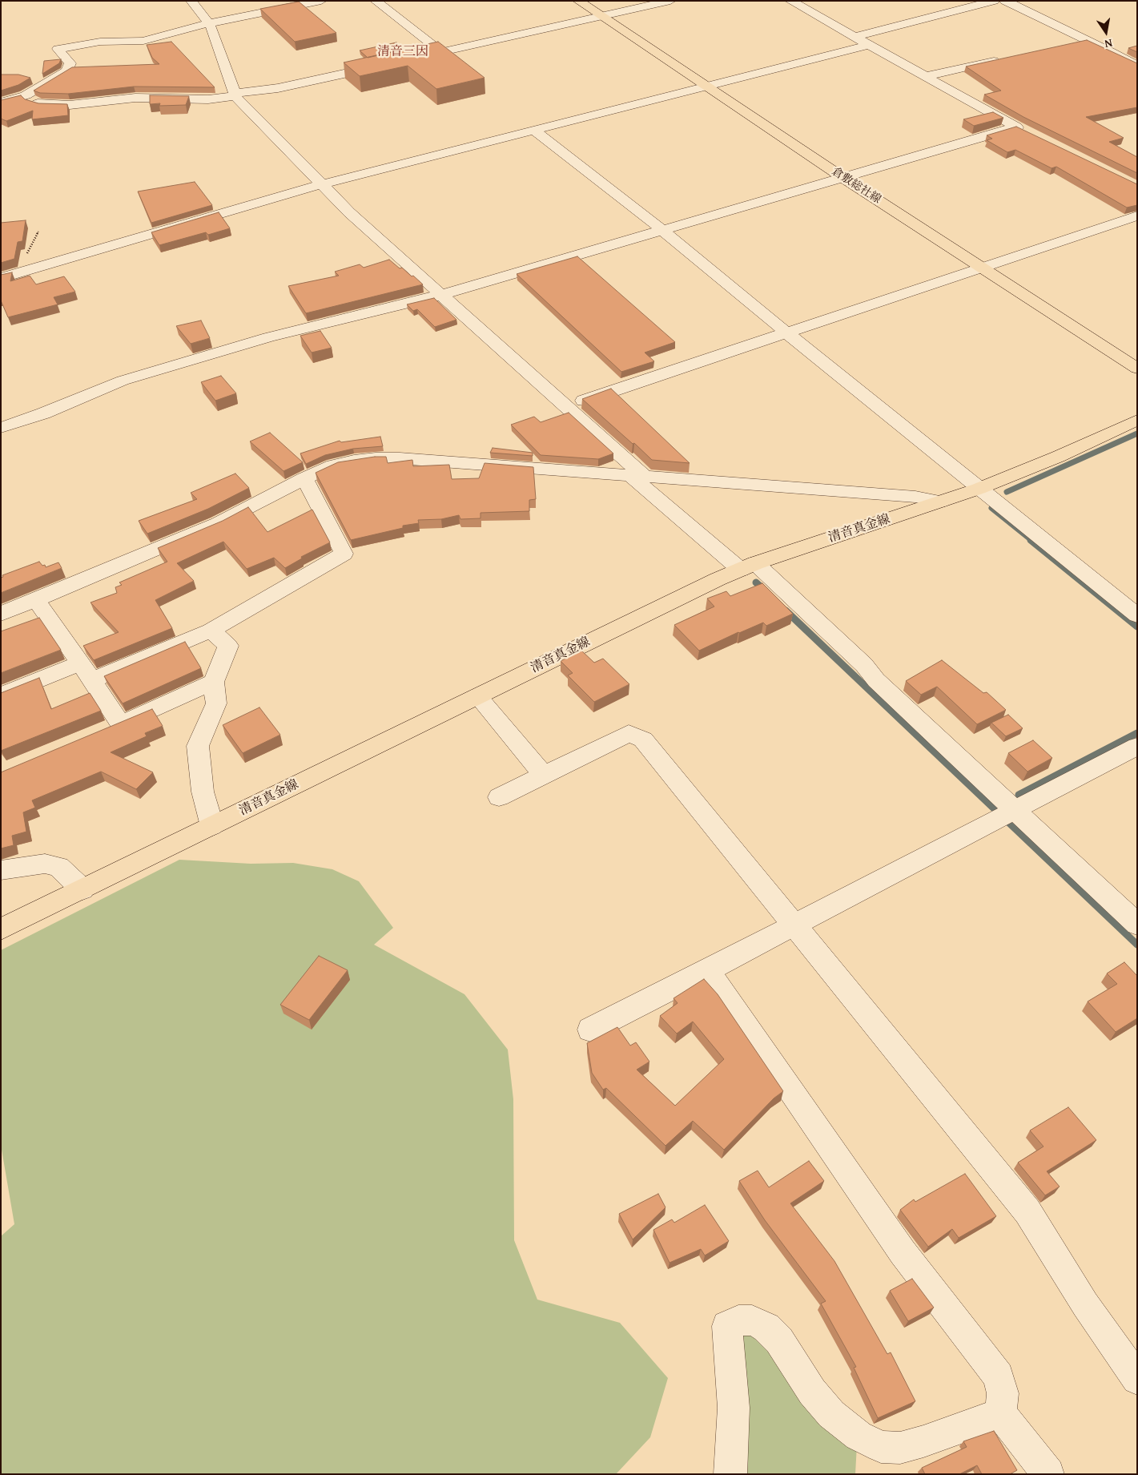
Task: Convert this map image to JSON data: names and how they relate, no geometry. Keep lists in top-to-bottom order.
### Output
{
  "streets": {
    "main road": ["倉敷総社線", "清音真金線"]
  },
  "districts": ["清音三因"],
  "north": "bottom"
}
